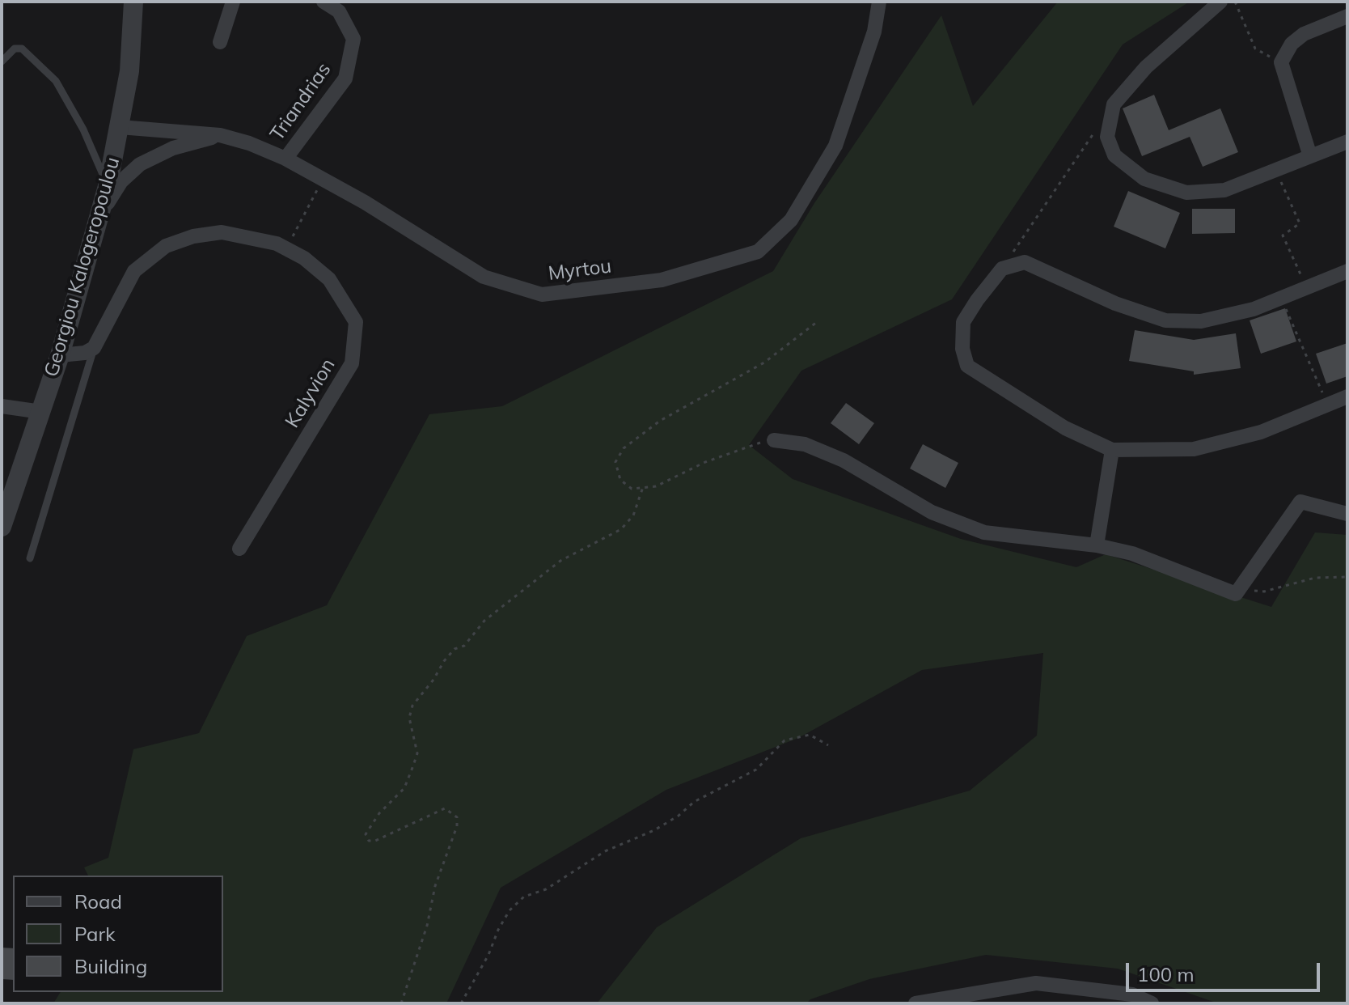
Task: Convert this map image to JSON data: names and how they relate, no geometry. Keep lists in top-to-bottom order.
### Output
{
  "streets": {
    "street": [
      "Triandrias",
      "Georgiou Kalogeropoulou",
      "Myrtou",
      "Kalyvion"
    ]
  },
  "crossings": [
    ["Triandrias", "Myrtou"],
    ["Georgiou Kalogeropoulou", "Myrtou"]
  ],
  "legend": ["Road", "Park", "Building"],
  "scale_bar": "100 m"
}
